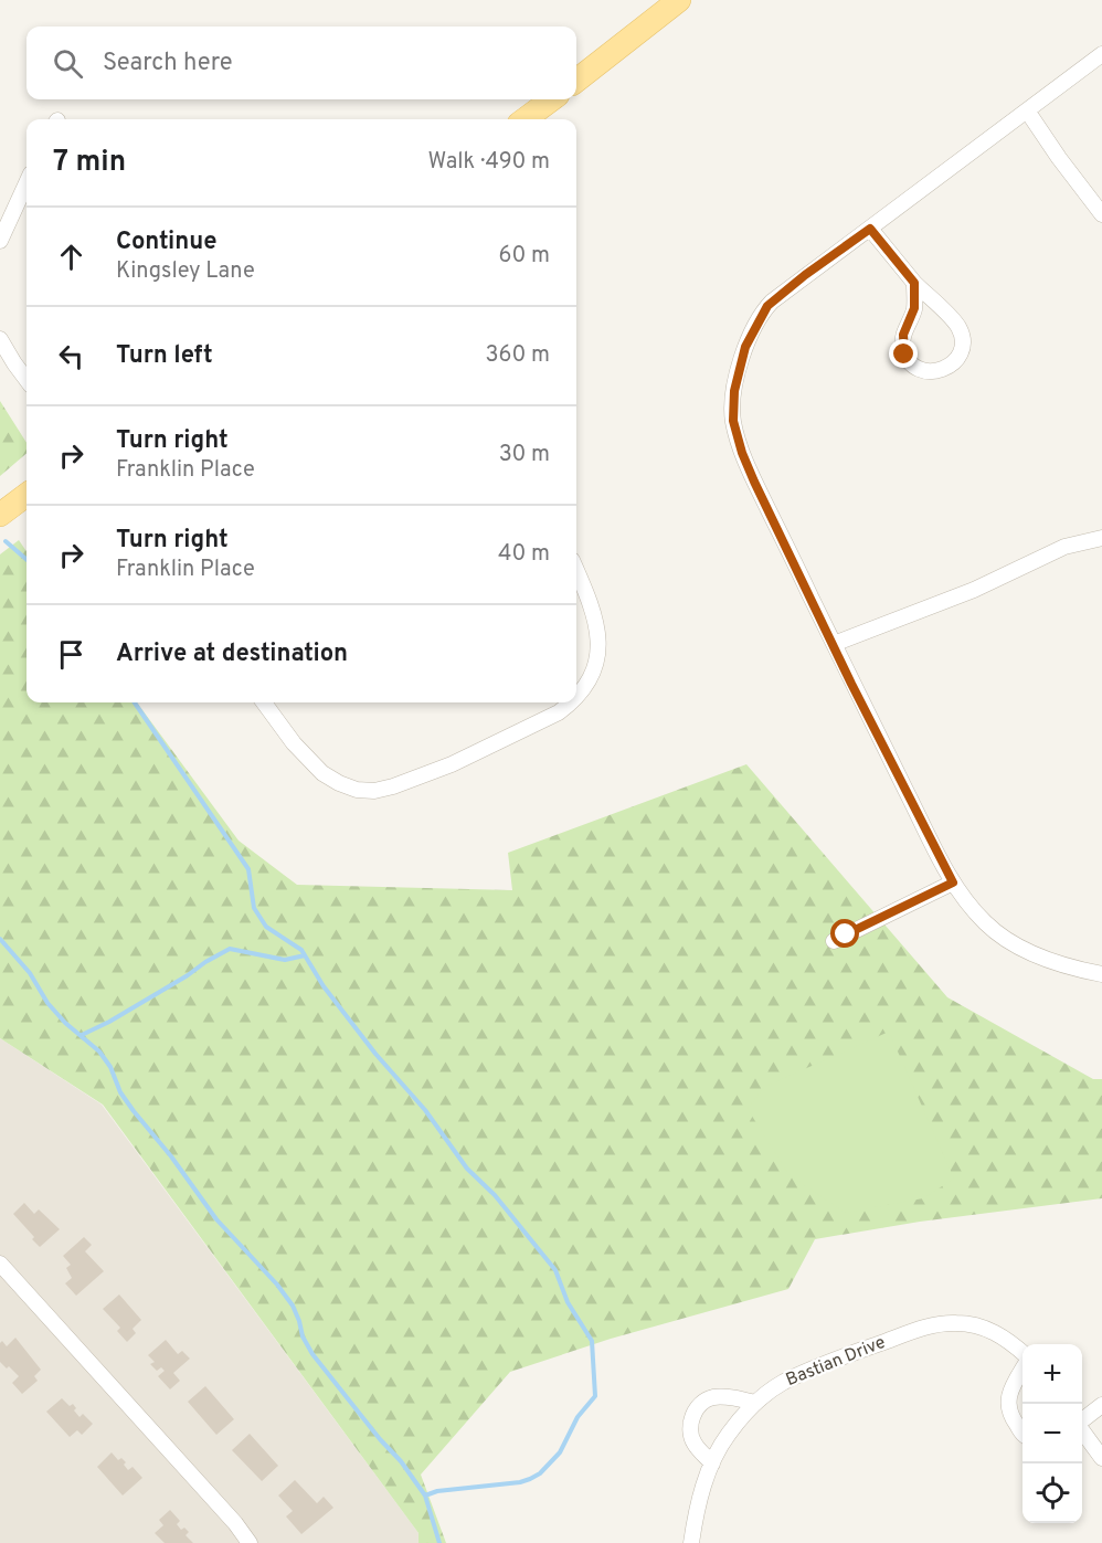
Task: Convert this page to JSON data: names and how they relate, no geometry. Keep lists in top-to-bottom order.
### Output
{
  "streets": {
    "street": ["Bastian Drive"]
  },
  "page": {
    "search": "Search here",
    "heading": ["7 min", "Walk · 490 m"],
    "list": [
      ["Continue", "Kingsley Lane", "60 m"],
      ["Turn left", "360 m"],
      ["Turn right", "Franklin Place", "30 m"],
      ["Turn right", "Franklin Place", "40 m"],
      "Arrive at destination"
    ],
    "map_buttons": ["+", "−"]
  }
}
